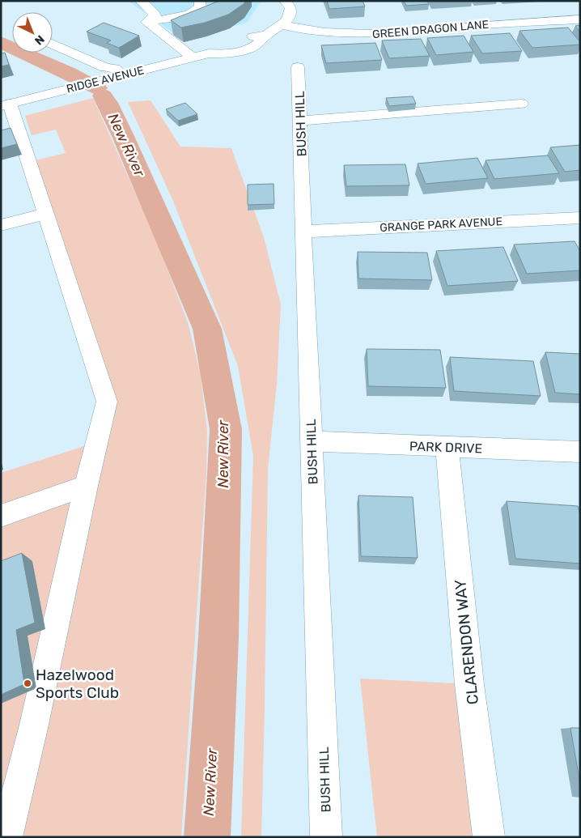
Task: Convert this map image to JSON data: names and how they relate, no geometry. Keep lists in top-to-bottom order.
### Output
{
  "streets": {
    "street": [
      "GREEN DRAGON LANE",
      "RIDGE AVENUE",
      "BUSH HILL",
      "GRANGE PARK AVENUE",
      "PARK DRIVE",
      "CLARENDON WAY"
    ]
  },
  "crossings": [
    ["GREEN DRAGON LANE", "RIDGE AVENUE"],
    ["BUSH HILL", "GRANGE PARK AVENUE"],
    ["BUSH HILL", "PARK DRIVE"],
    ["PARK DRIVE", "CLARENDON WAY"]
  ],
  "water": ["New River"],
  "places": ["Hazelwood Sports Club"],
  "north": "bottom right"
}
